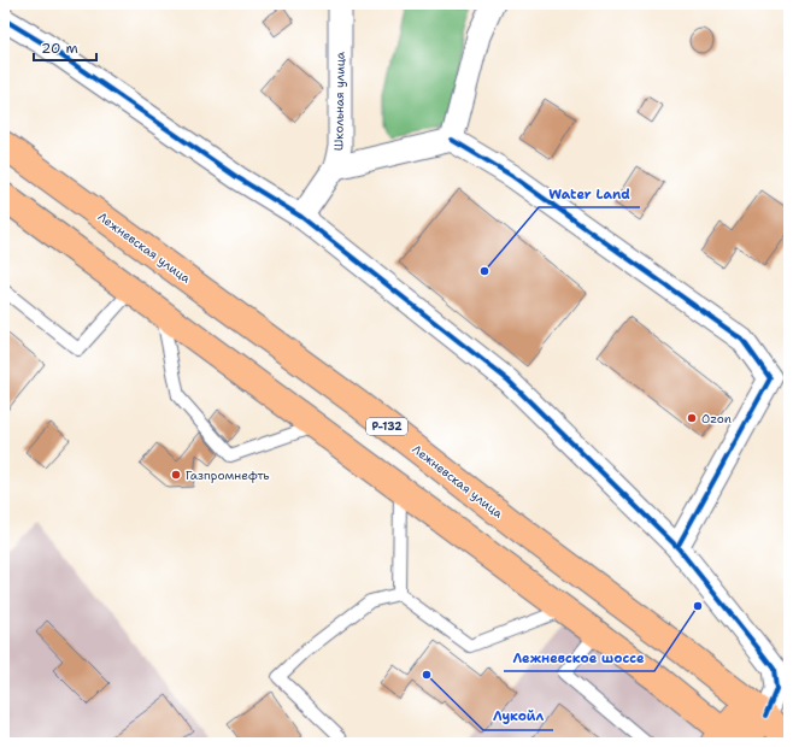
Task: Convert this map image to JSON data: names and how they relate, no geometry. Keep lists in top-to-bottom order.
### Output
{
  "streets": {
    "main road": ["Лежневская улица", "Р-132"],
    "street": ["Школьная улица"]
  },
  "places": [
    "Water Land",
    "Ozon",
    "Газпромнефть",
    "Лежневское шоссе",
    "Лукойл"
  ],
  "scale_bar": "20 m"
}
